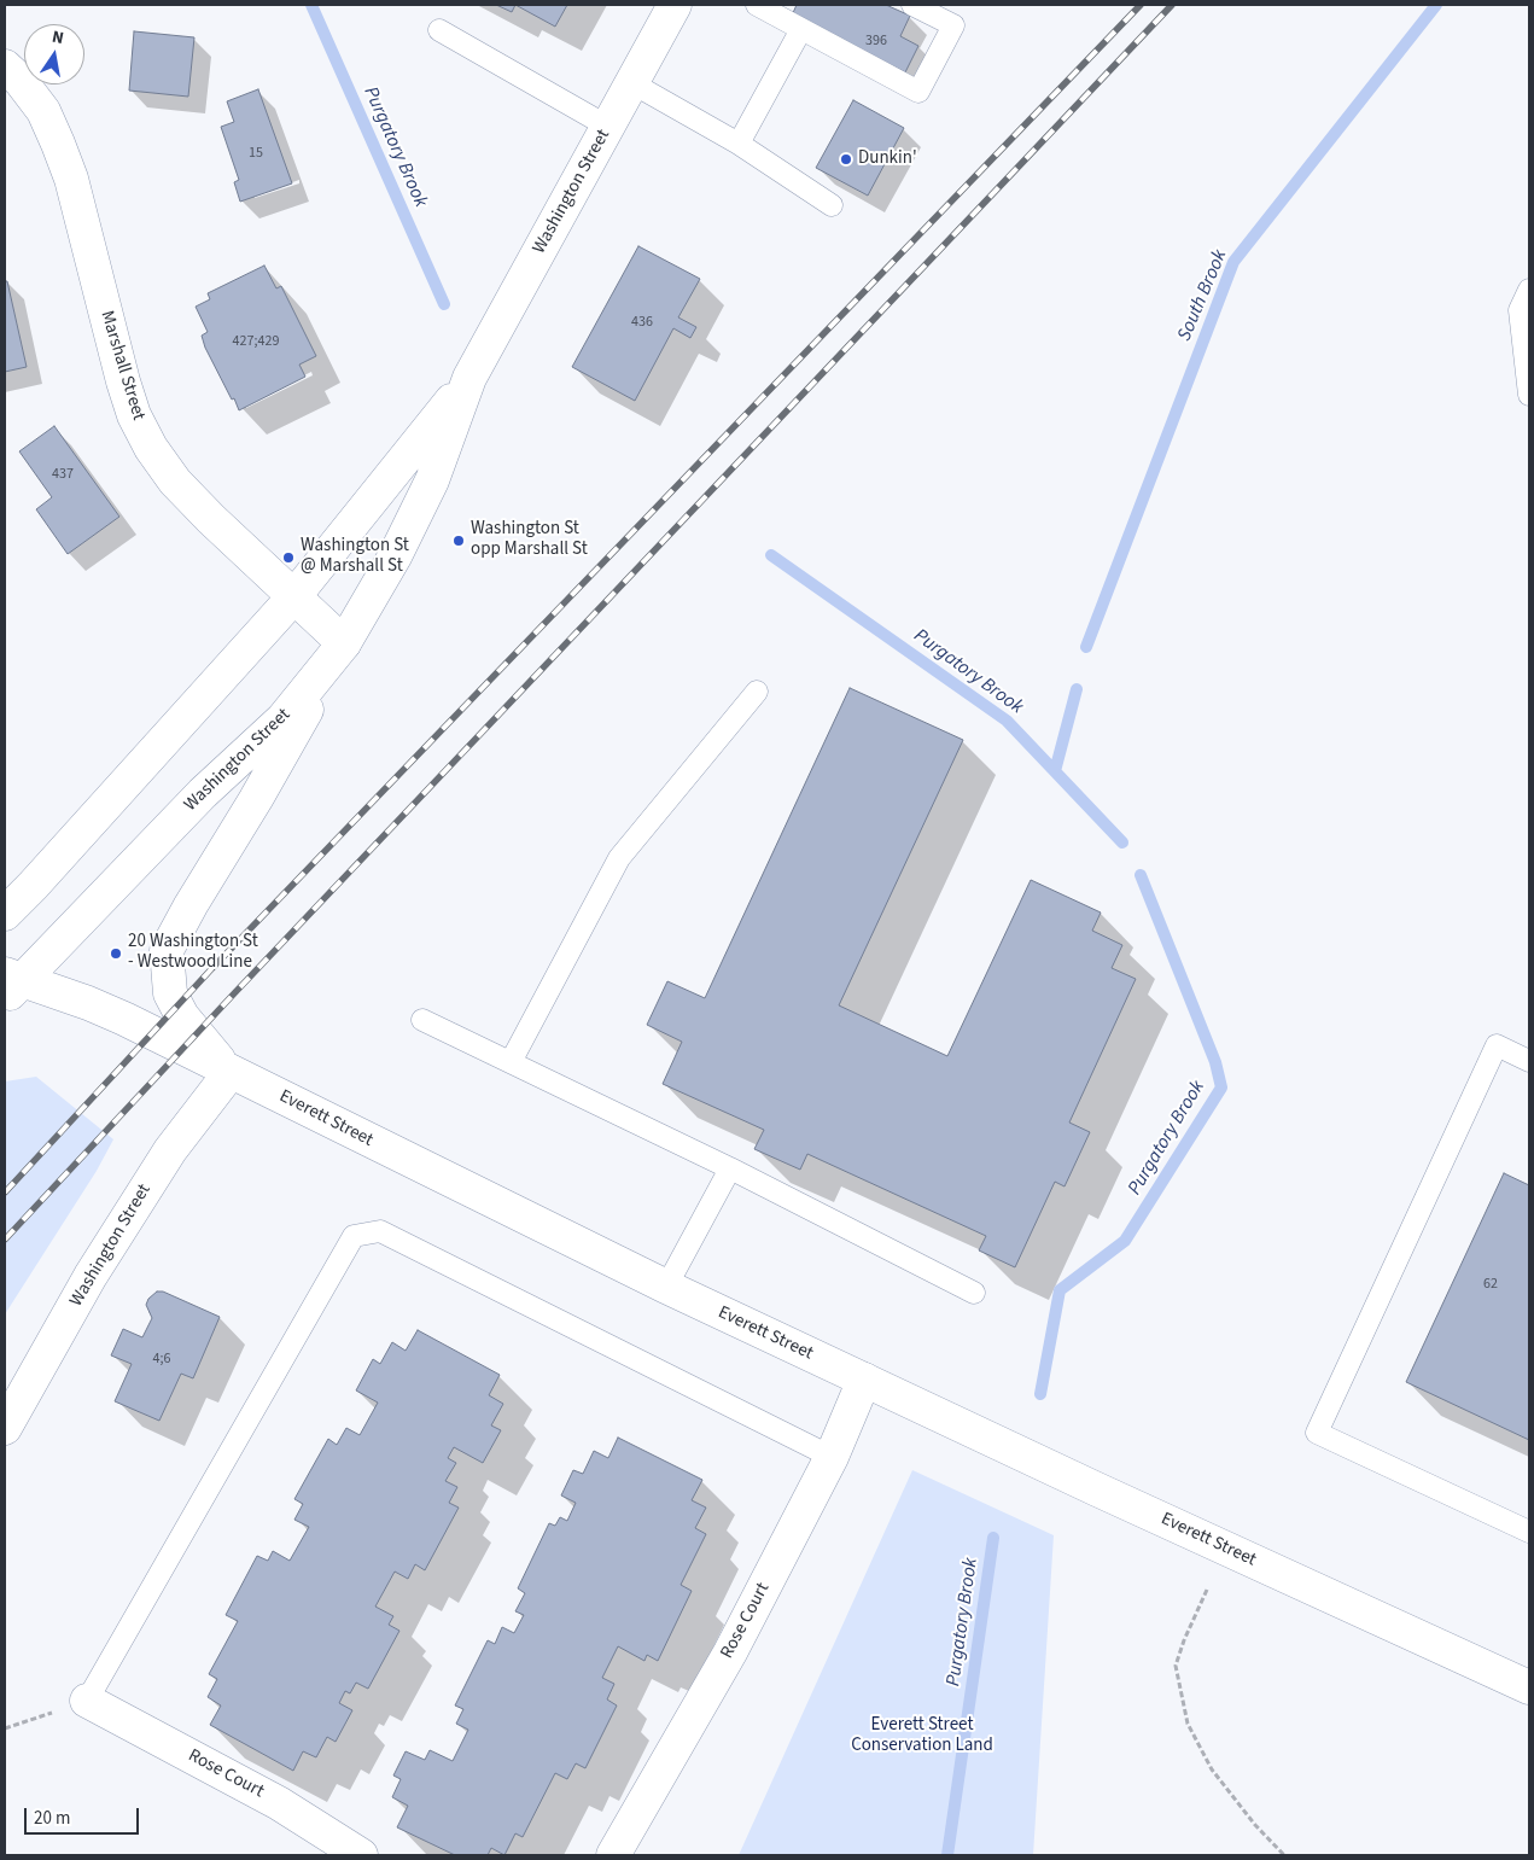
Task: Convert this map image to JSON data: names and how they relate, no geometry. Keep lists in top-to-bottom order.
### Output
{
  "streets": {
    "main road": [
      "Washington Street",
      "Marshall Street",
      "Everett Street",
      "Rose Court"
    ]
  },
  "crossings": [
    ["Washington Street", "Marshall Street"],
    ["Washington Street", "Everett Street"],
    ["Everett Street", "Rose Court"]
  ],
  "water": ["Purgatory Brook", "South Brook"],
  "parks": ["Everett Street Conservation Land"],
  "places": [
    "Dunkin'",
    "Washington St opp Marshall St",
    "Washington St @ Marshall St",
    "20 Washington St - Westwood Line"
  ],
  "house_numbers": [
    "396",
    "15",
    "436",
    "427;429",
    "437",
    "62",
    "4;6"
  ],
  "scale_bar": "20 m",
  "north": "top"
}
